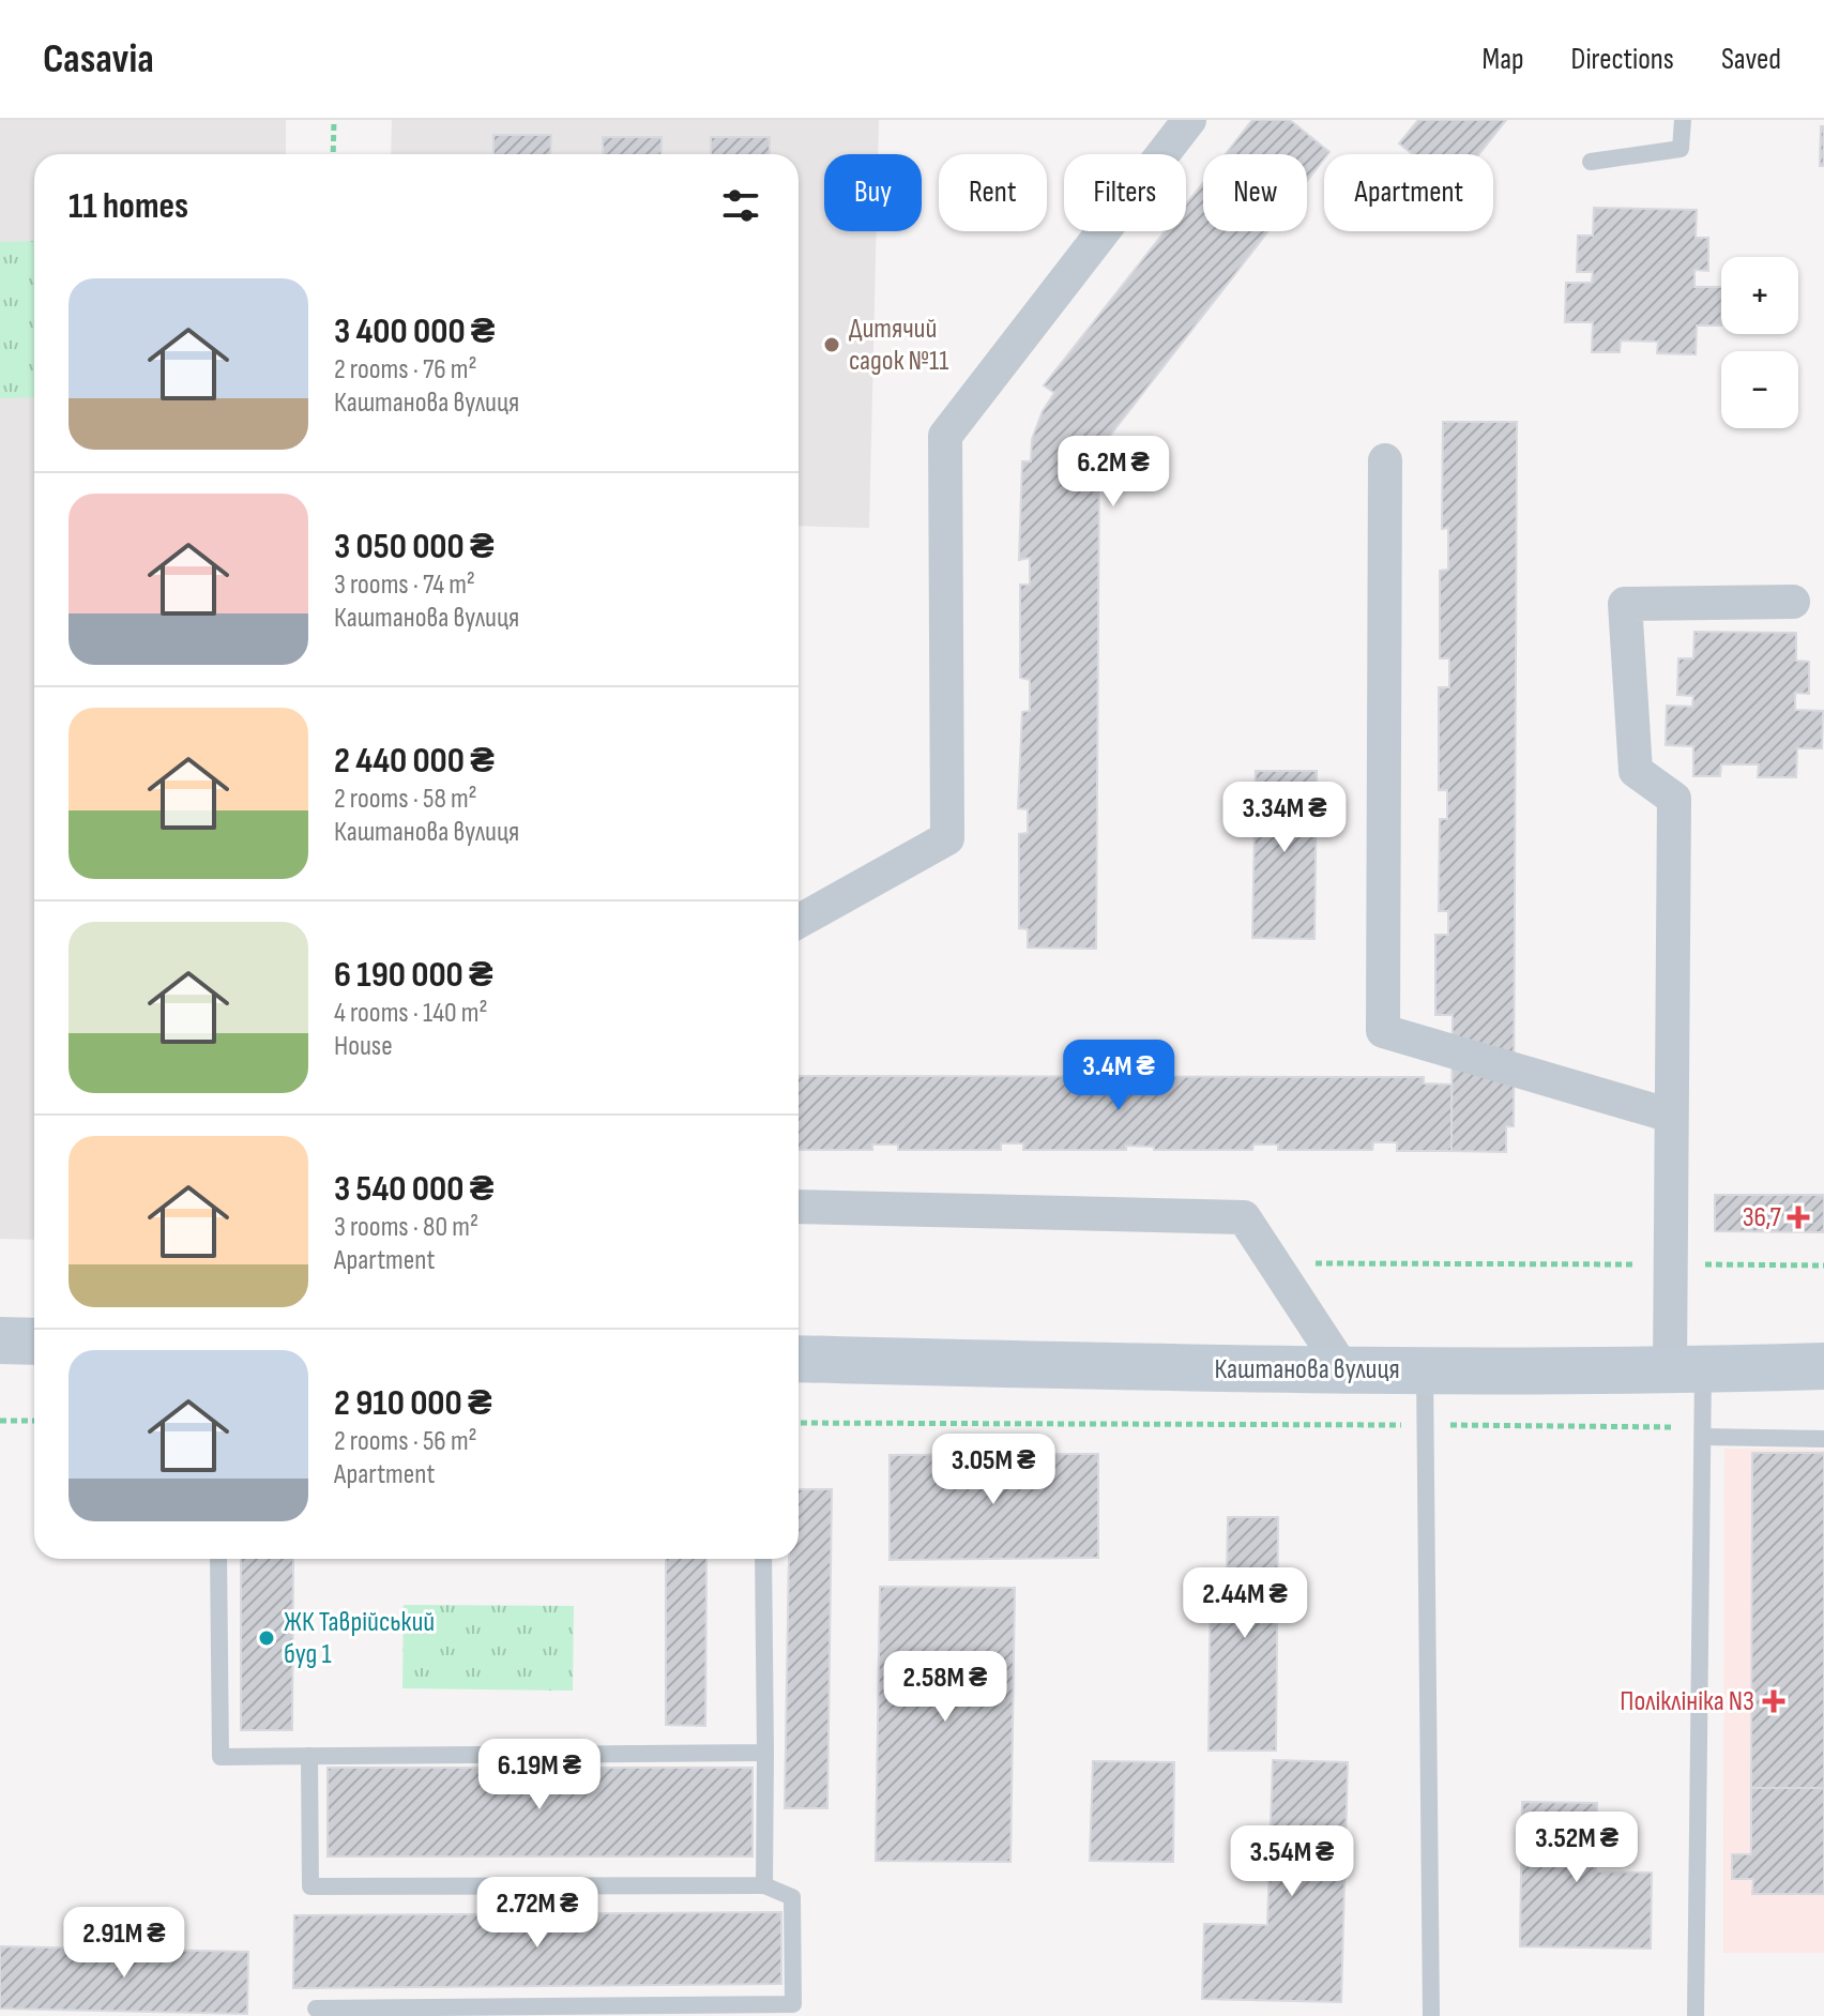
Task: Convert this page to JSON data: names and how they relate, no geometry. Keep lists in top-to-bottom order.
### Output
{
  "streets": {
    "street": ["Каштанова вулиця"]
  },
  "places": {
    "other": ["Дитячий садок №11", "ЖК Таврійський буд 1"],
    "health": ["36,7", "Поліклініка N3"]
  },
  "page": {
    "header": "Casavia",
    "nav": ["Map", "Directions", "Saved"],
    "chip": [
      "Buy",
      "Rent",
      "Filters",
      "New",
      "Apartment"
    ],
    "heading": "11 homes",
    "map_buttons": ["+", "−"],
    "list": [
      {
        "name": "3 400 000 ₴",
        "note": "2 rooms · 76 m² · Каштанова вулиця"
      },
      {
        "name": "3 050 000 ₴",
        "note": "3 rooms · 74 m² · Каштанова вулиця"
      },
      {
        "name": "2 440 000 ₴",
        "note": "2 rooms · 58 m² · Каштанова вулиця"
      },
      {
        "name": "6 190 000 ₴",
        "note": "4 rooms · 140 m² · House"
      },
      {
        "name": "3 540 000 ₴",
        "note": "3 rooms · 80 m² · Apartment"
      },
      {
        "name": "2 910 000 ₴",
        "note": "2 rooms · 56 m² · Apartment"
      }
    ],
    "price": [
      "6.2M ₴",
      "3.34M ₴",
      "3.4M ₴",
      "3.05M ₴",
      "2.44M ₴",
      "2.58M ₴",
      "6.19M ₴",
      "3.52M ₴",
      "3.54M ₴",
      "2.72M ₴",
      "2.91M ₴"
    ]
  }
}
